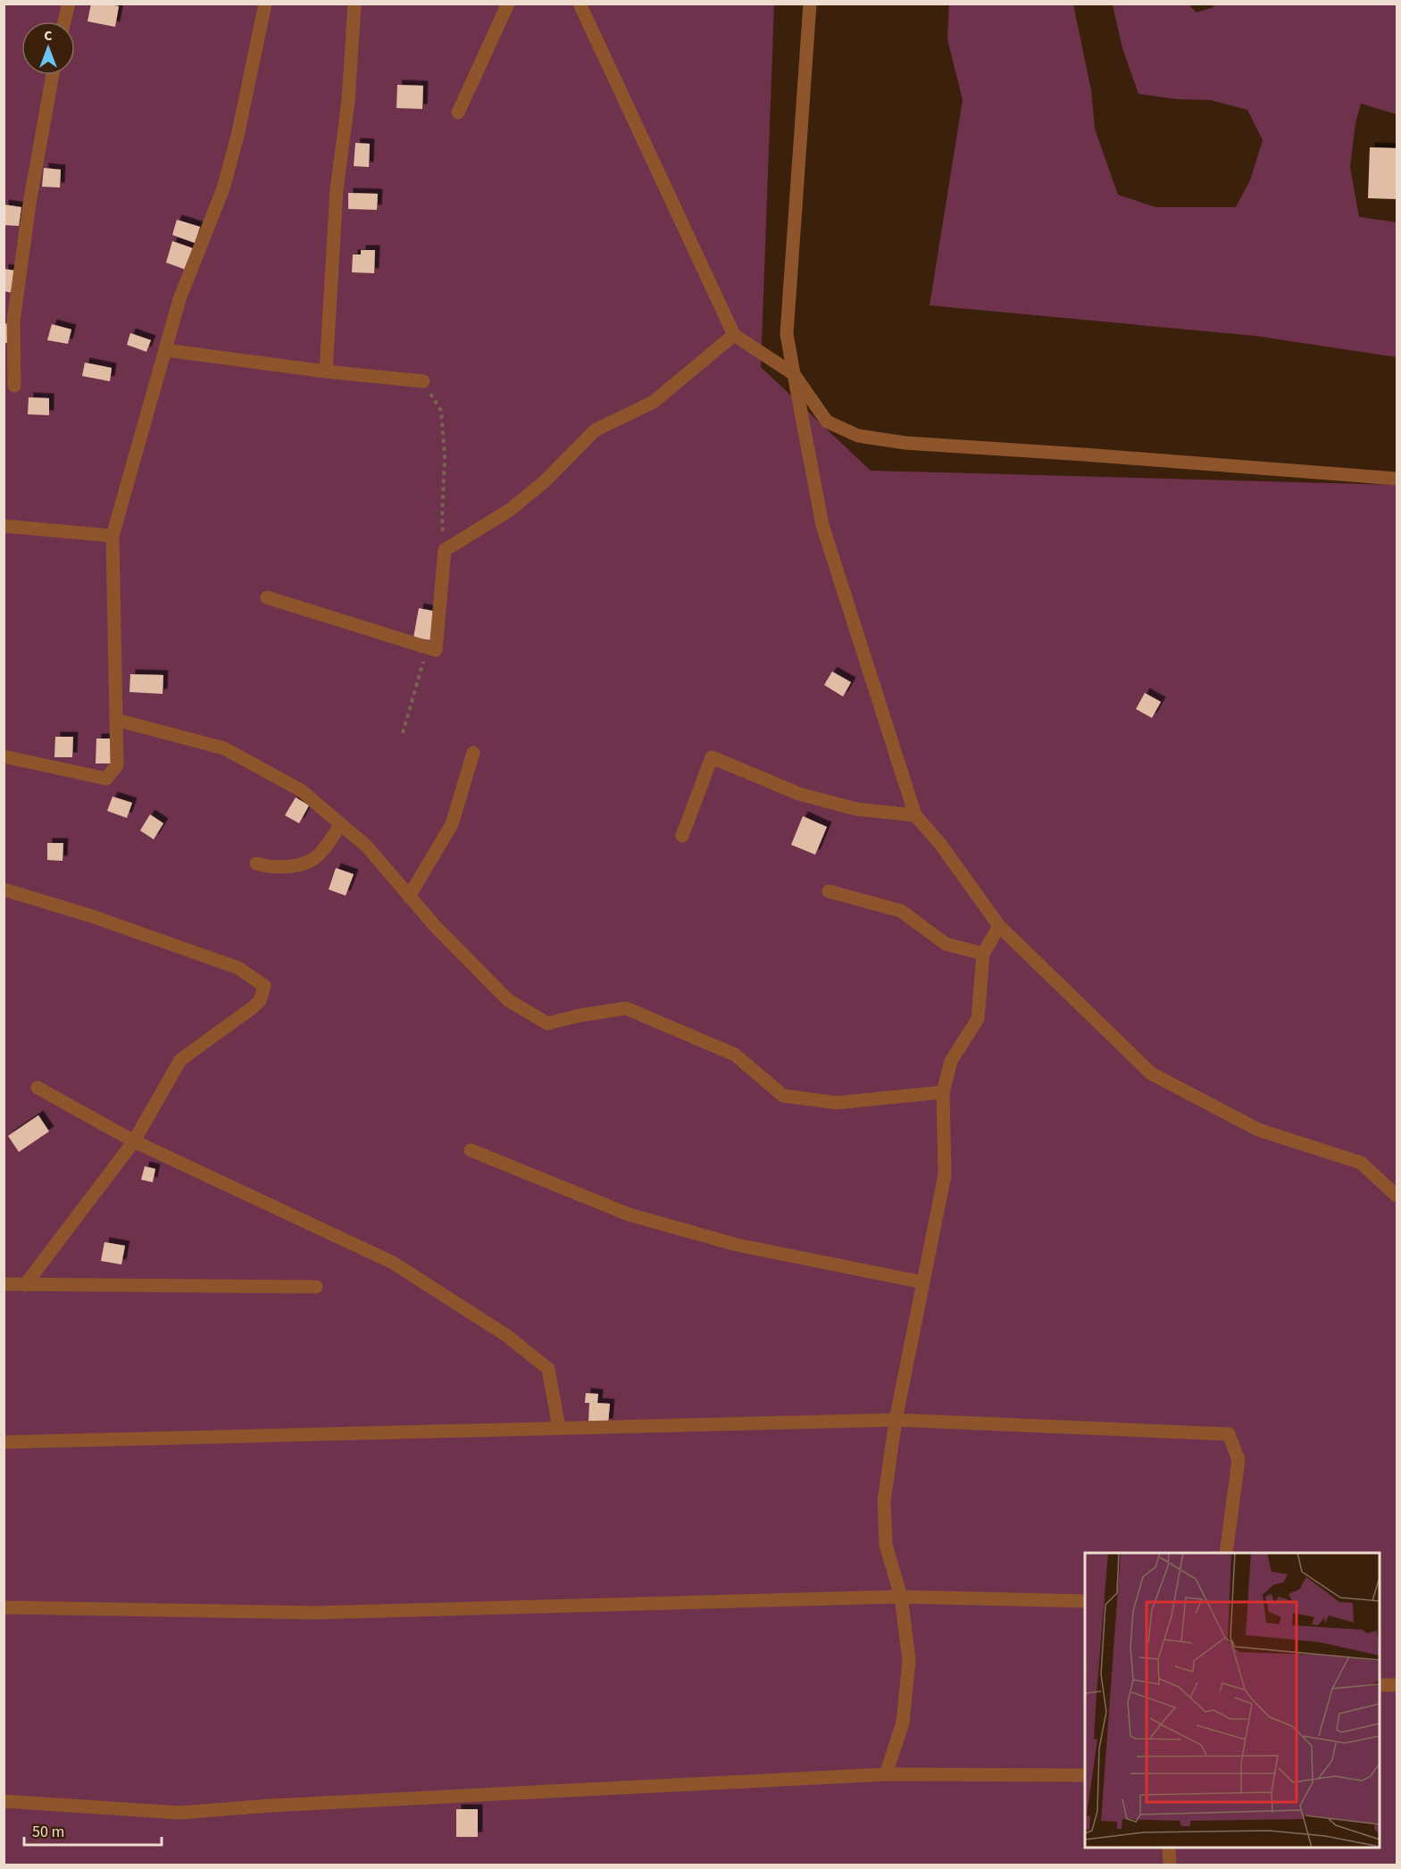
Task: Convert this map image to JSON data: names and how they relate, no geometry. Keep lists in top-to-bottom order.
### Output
{
  "scale_bar": "50 m",
  "north": "top"
}
